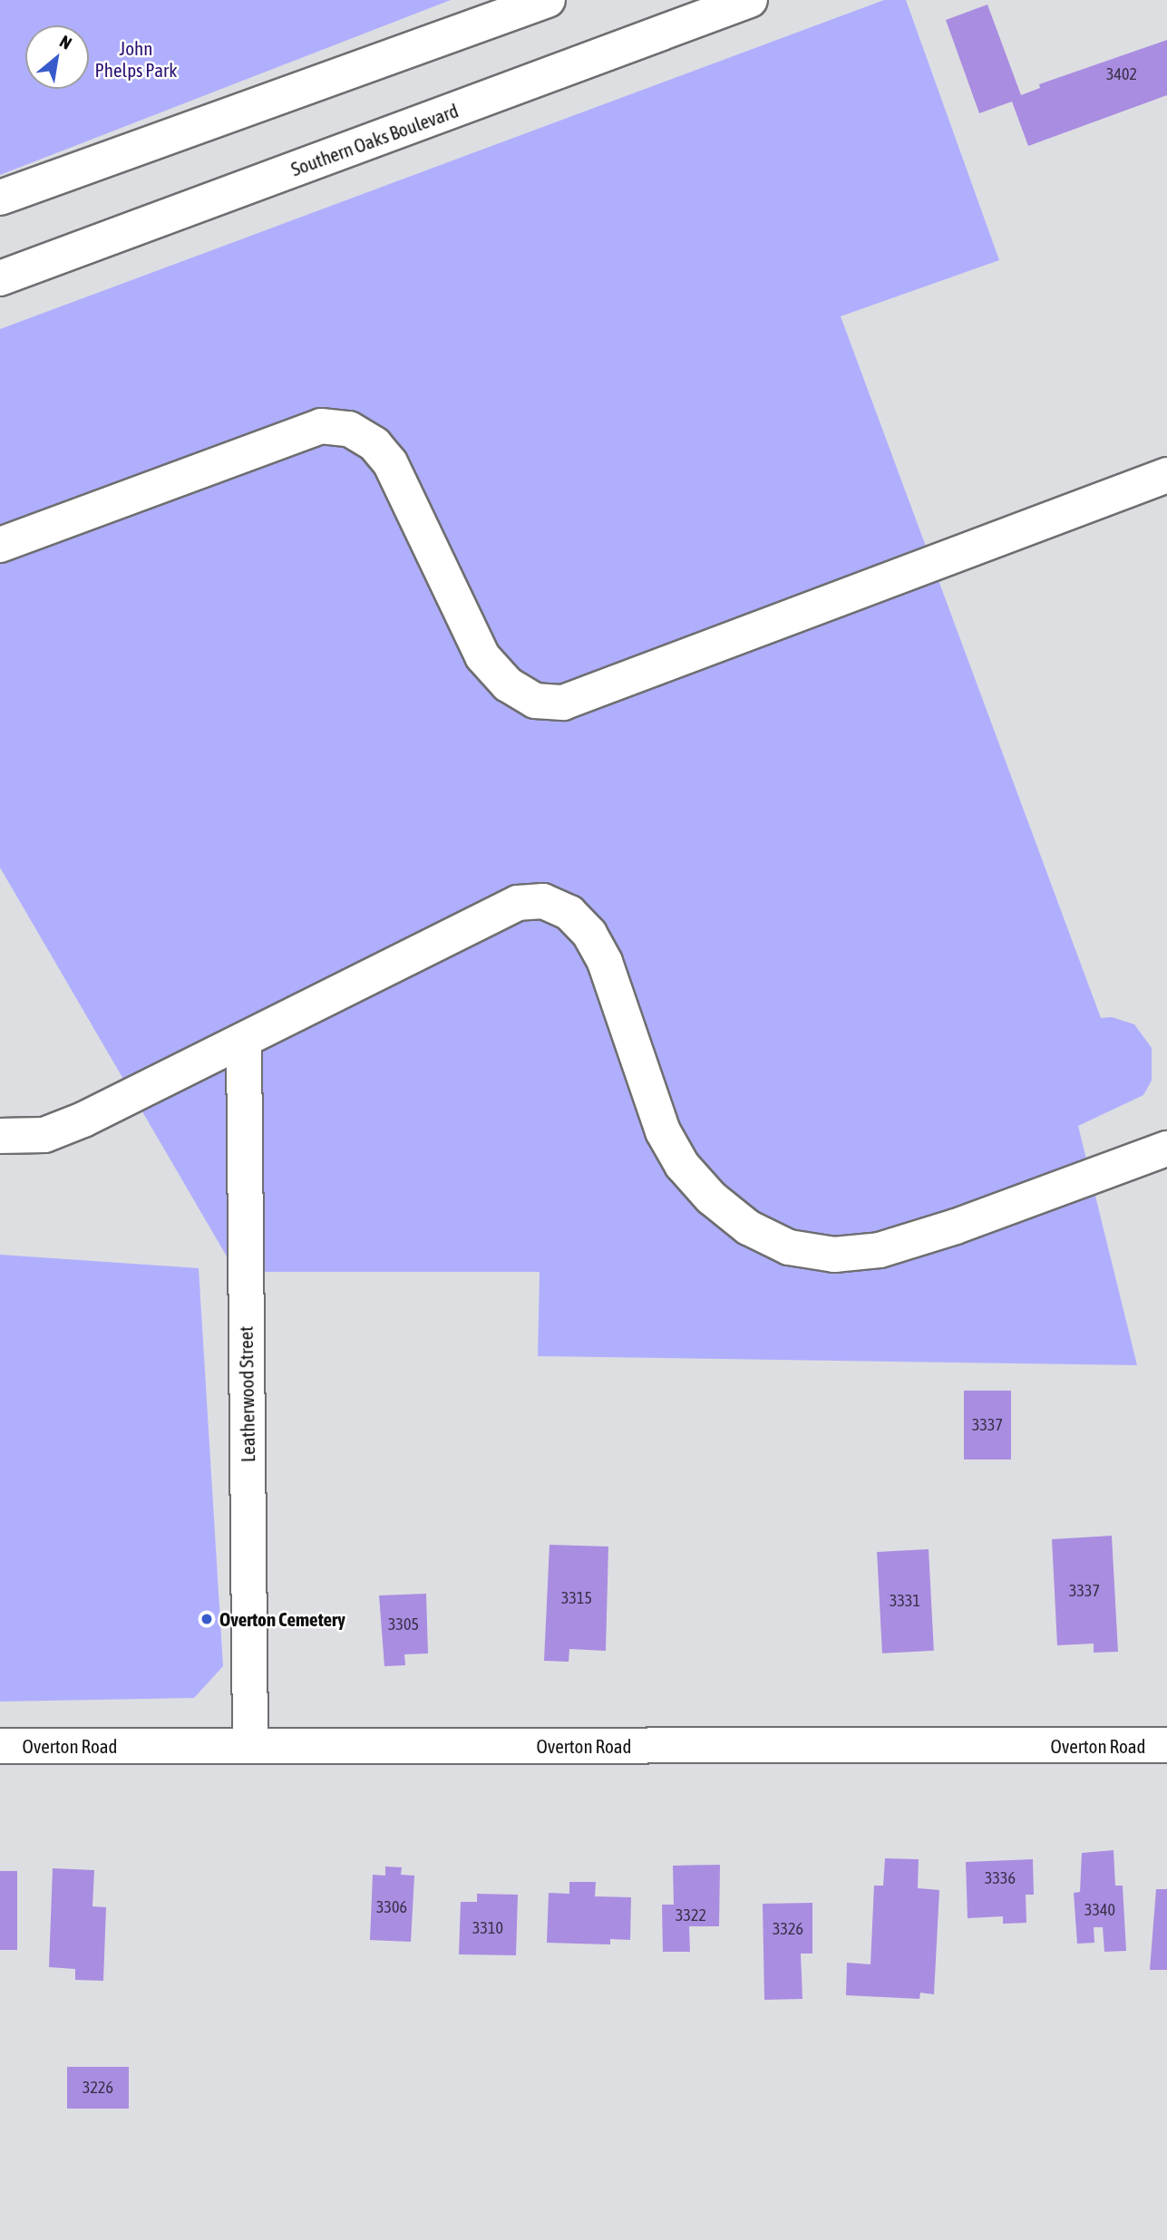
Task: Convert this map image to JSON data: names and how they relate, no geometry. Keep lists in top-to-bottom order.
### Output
{
  "streets": {
    "street": ["Southern Oaks Boulevard", "Leatherwood Street", "Overton Road"]
  },
  "crossings": [
    ["Leatherwood Street", "Overton Road"]
  ],
  "parks": ["John Phelps Park"],
  "places": ["Overton Cemetery"],
  "house_numbers": [
    "3402",
    "3337",
    "3337",
    "3315",
    "3331",
    "3305",
    "3336",
    "3306",
    "3340",
    "3322",
    "3310",
    "3326",
    "3226"
  ],
  "north": "top right"
}
